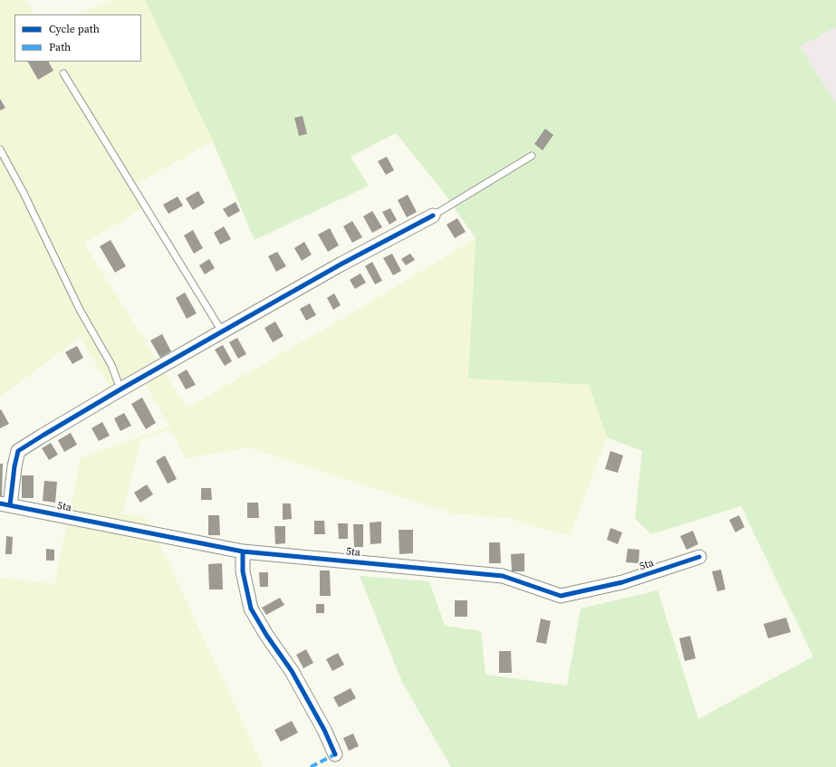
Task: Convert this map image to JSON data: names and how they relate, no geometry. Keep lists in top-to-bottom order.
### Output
{
  "streets": {
    "street": ["5ta"]
  },
  "legend": ["Cycle path", "Path"]
}
